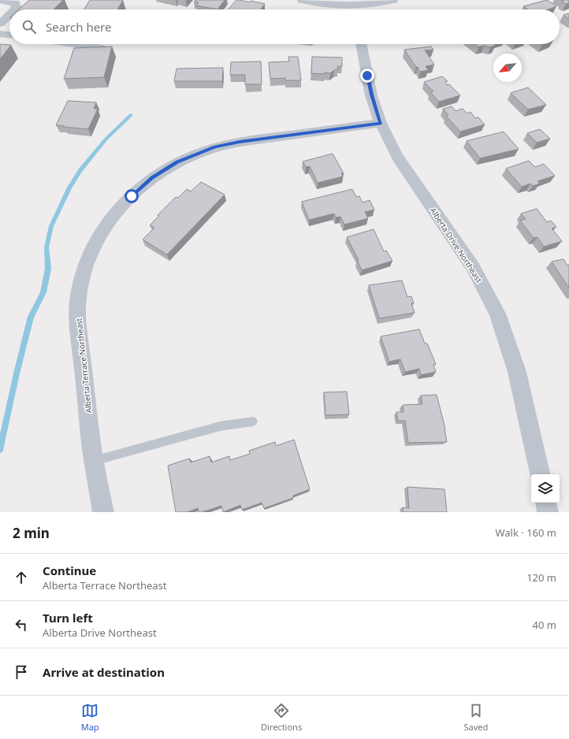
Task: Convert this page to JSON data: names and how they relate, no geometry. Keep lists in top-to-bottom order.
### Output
{
  "streets": {
    "street": ["Alberta Drive Northeast", "Alberta Terrace Northeast"]
  },
  "crossings": [
    ["Alberta Drive Northeast", "Alberta Terrace Northeast"]
  ],
  "north": "bottom left",
  "page": {
    "search": "Search here",
    "heading": ["2 min", "Walk · 160 m"],
    "list": [
      ["Continue", "Alberta Terrace Northeast", "120 m"],
      ["Turn left", "Alberta Drive Northeast", "40 m"],
      "Arrive at destination"
    ],
    "nav": ["Map", "Directions", "Saved"]
  }
}
